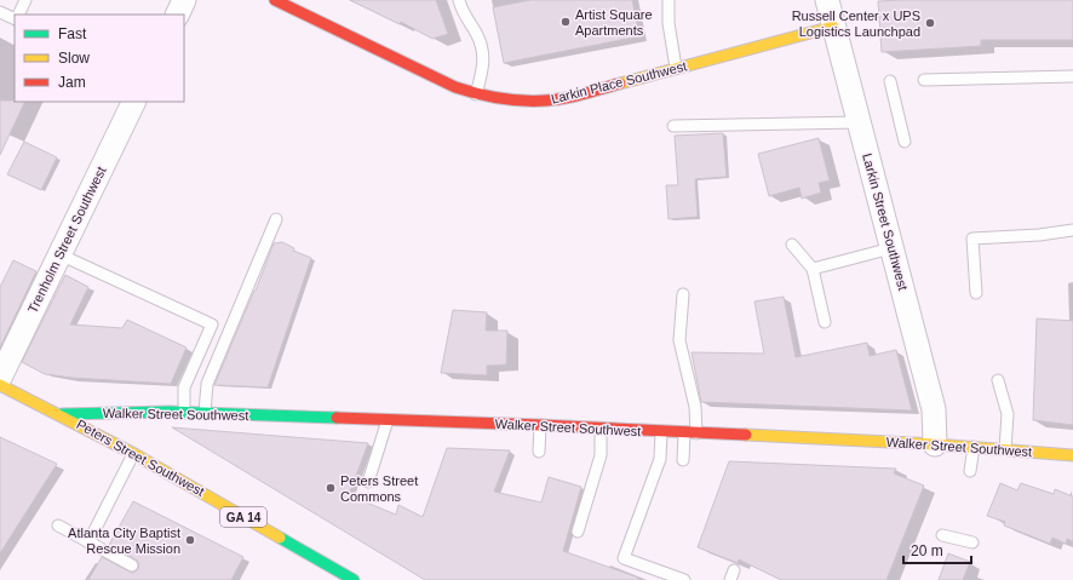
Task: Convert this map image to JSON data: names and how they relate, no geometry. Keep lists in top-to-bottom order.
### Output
{
  "streets": {
    "street": [
      "Larkin Place Southwest",
      "Larkin Street Southwest",
      "Trenholm Street Southwest",
      "Walker Street Southwest",
      "Peters Street Southwest",
      "GA 14"
    ]
  },
  "crossings": [
    ["Larkin Place Southwest", "Larkin Street Southwest"],
    ["Larkin Street Southwest", "Walker Street Southwest"],
    ["Walker Street Southwest", "Peters Street Southwest"]
  ],
  "places": [
    "Artist Square Apartments",
    "Russell Center x UPS Logistics Launchpad",
    "Peters Street Commons",
    "Atlanta City Baptist Rescue Mission"
  ],
  "legend": ["Fast", "Slow", "Jam"],
  "scale_bar": "20 m"
}
